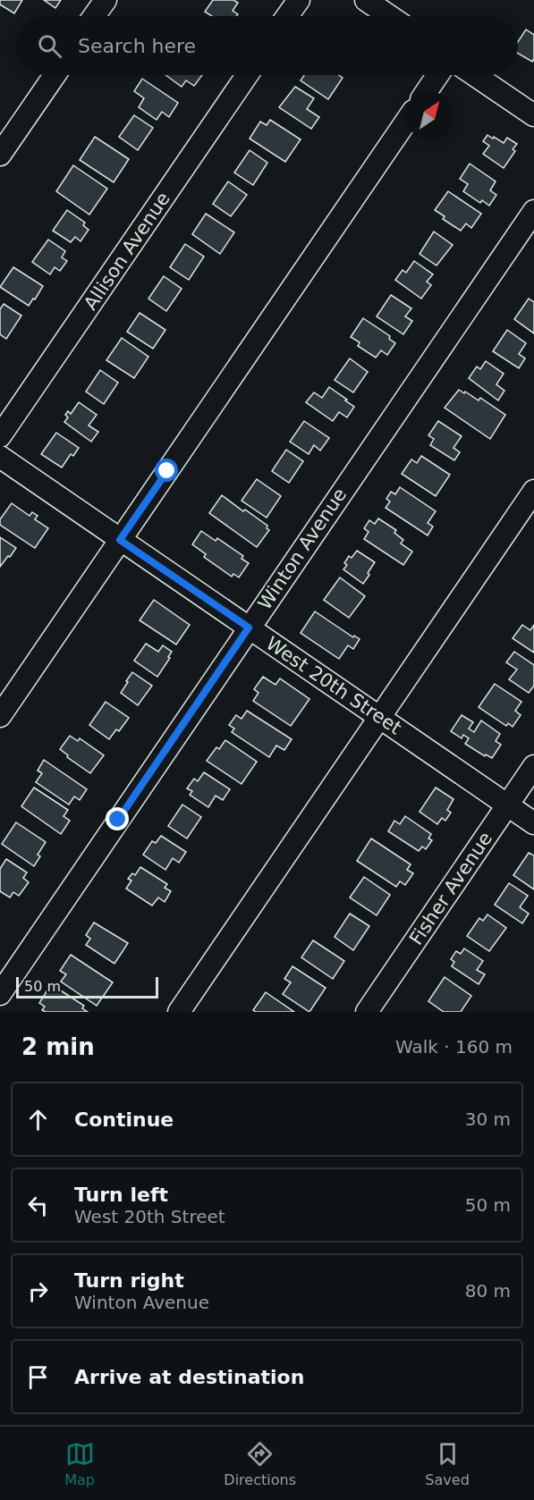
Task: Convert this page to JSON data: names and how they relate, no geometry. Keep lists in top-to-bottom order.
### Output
{
  "streets": {
    "street": [
      "Allison Avenue",
      "Winton Avenue",
      "West 20th Street",
      "Fisher Avenue"
    ]
  },
  "crossings": [
    ["Winton Avenue", "West 20th Street"],
    ["West 20th Street", "Fisher Avenue"]
  ],
  "scale_bar": "50 m",
  "north": "top right",
  "page": {
    "search": "Search here",
    "scale": "50 m",
    "heading": ["2 min", "Walk · 160 m"],
    "list": [
      ["Continue", "30 m"],
      ["Turn left", "West 20th Street", "50 m"],
      ["Turn right", "Winton Avenue", "80 m"],
      "Arrive at destination"
    ],
    "nav": ["Map", "Directions", "Saved"]
  }
}
